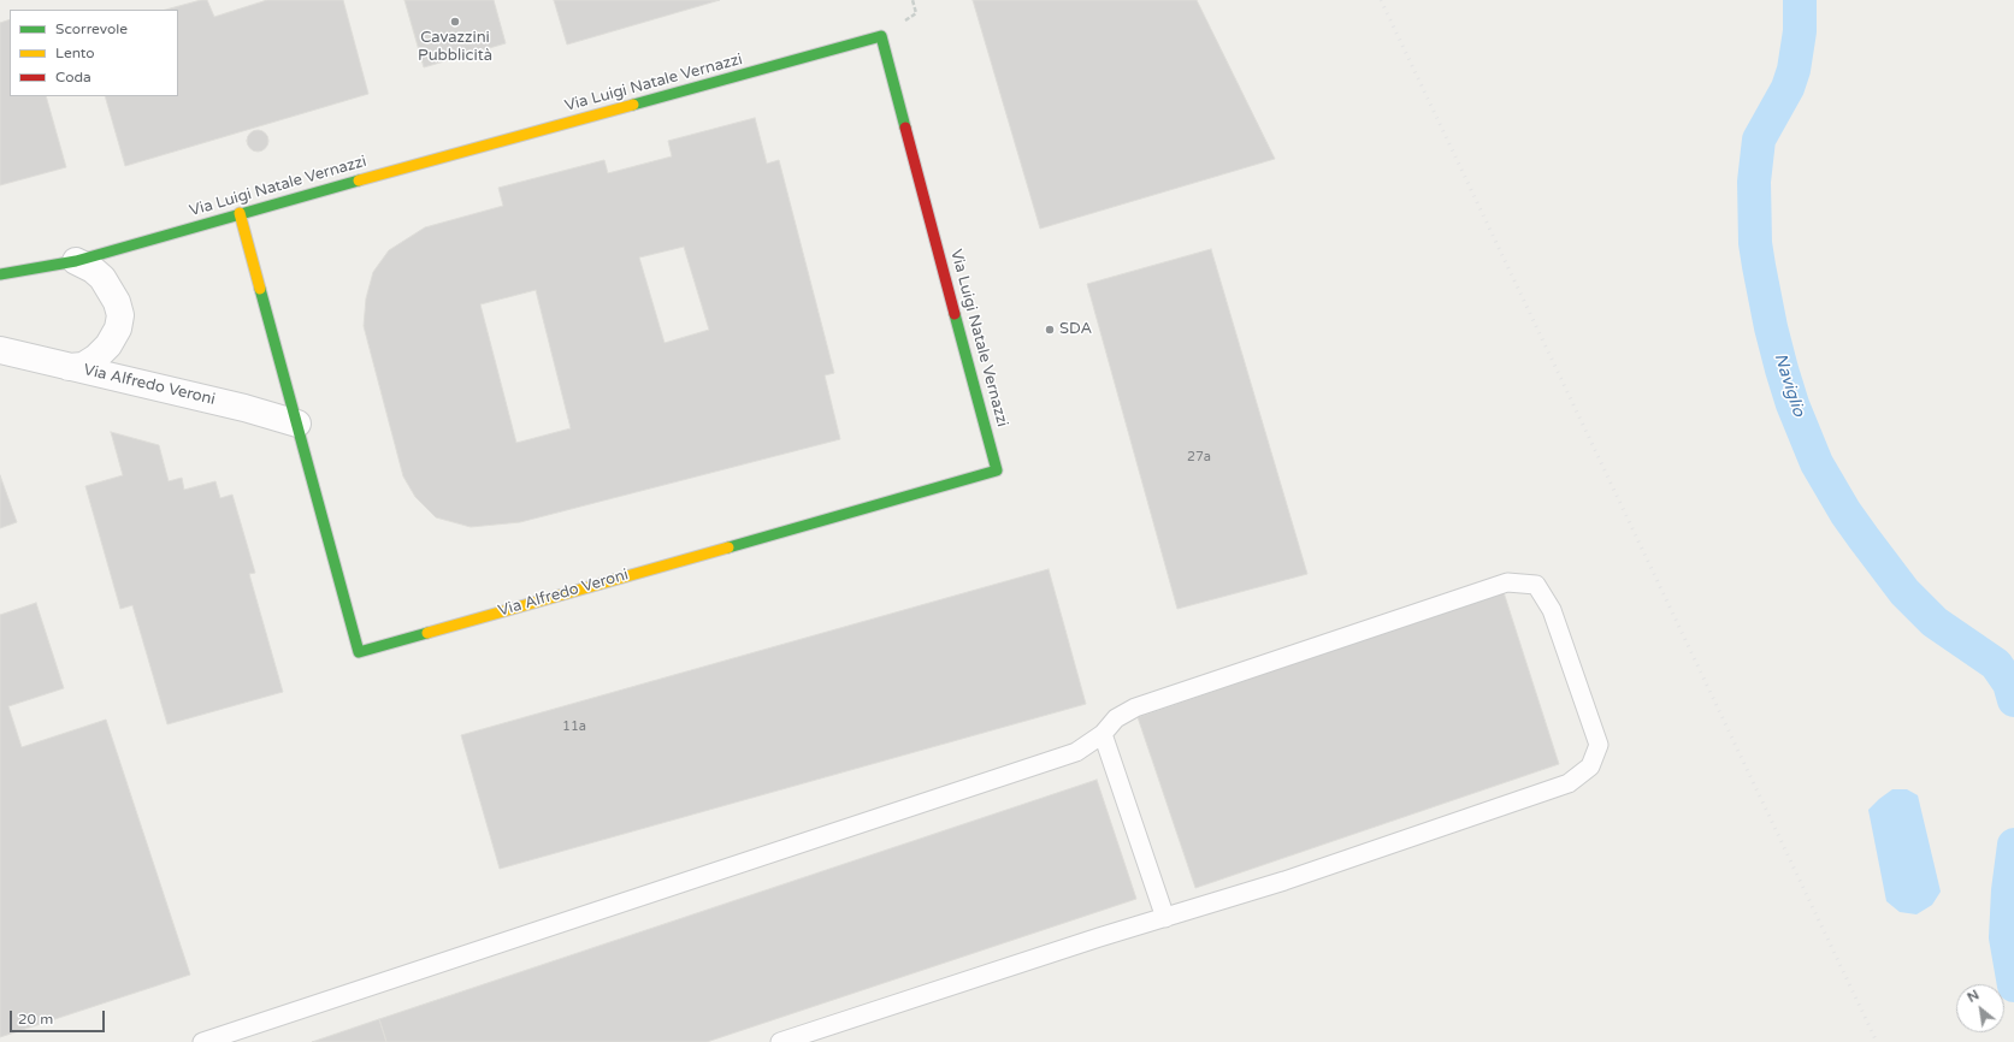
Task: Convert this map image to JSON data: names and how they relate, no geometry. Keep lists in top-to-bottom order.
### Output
{
  "streets": {
    "street": ["Via Luigi Natale Vernazzi", "Via Alfredo Veroni"]
  },
  "crossings": [
    ["Via Luigi Natale Vernazzi", "Via Alfredo Veroni"]
  ],
  "water": ["Naviglio"],
  "places": ["Cavazzini Pubblicità", "SDA"],
  "house_numbers": ["27a", "11a"],
  "legend": ["Scorrevole", "Lento", "Coda"],
  "scale_bar": "20 m",
  "north": "top left"
}
